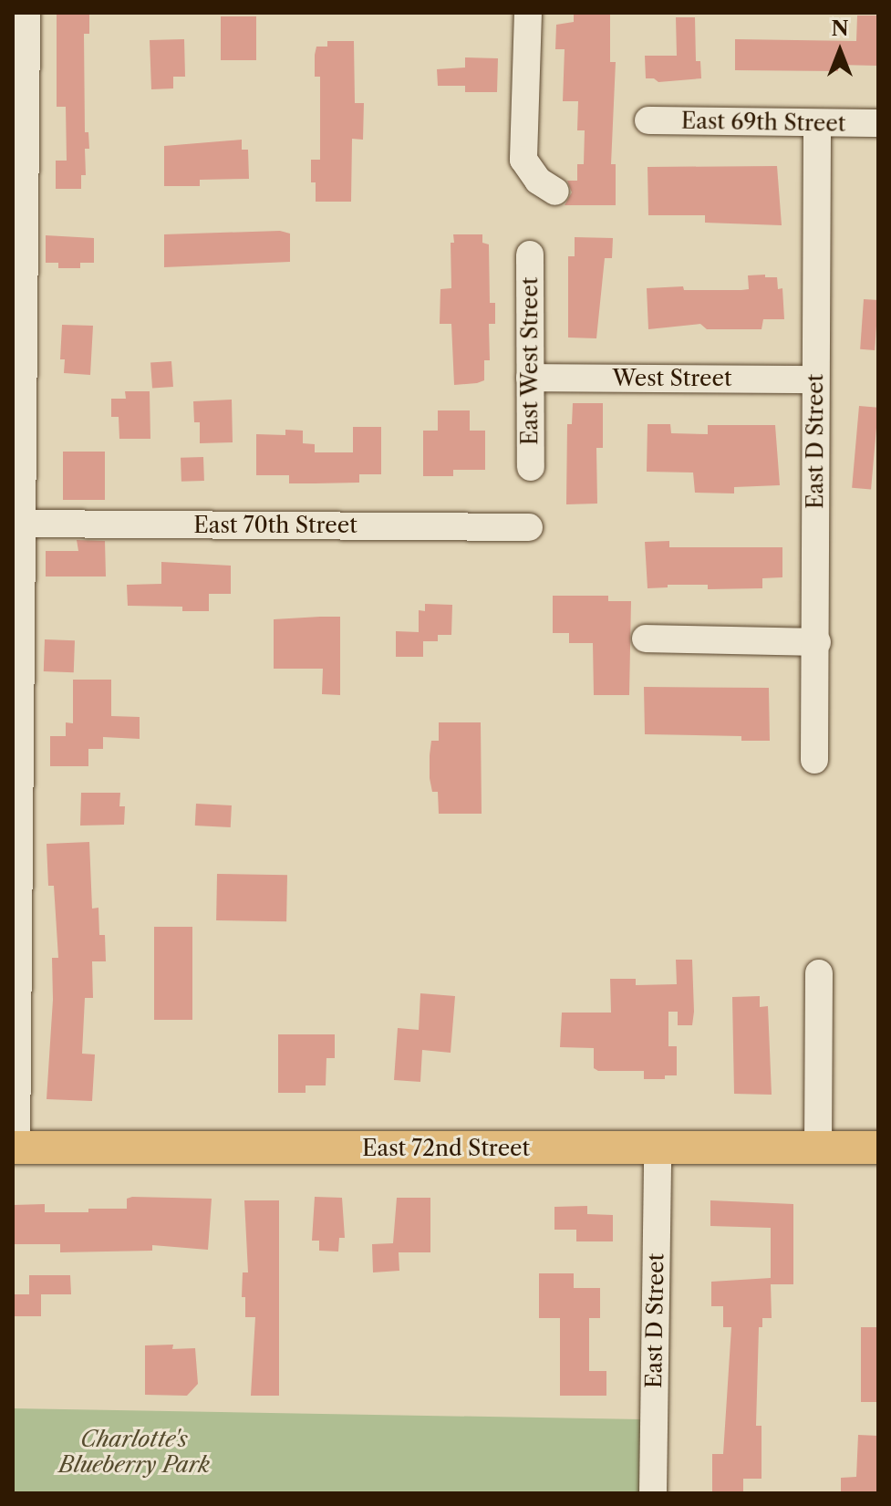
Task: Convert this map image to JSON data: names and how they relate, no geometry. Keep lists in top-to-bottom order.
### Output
{
  "streets": {
    "main road": ["East 72nd Street"],
    "street": [
      "East 69th Street",
      "East West Street",
      "West Street",
      "East D Street",
      "East 70th Street"
    ]
  },
  "crossings": [
    ["East 69th Street", "East D Street"],
    ["East West Street", "West Street"],
    ["West Street", "East D Street"],
    ["East D Street", "East 72nd Street"]
  ],
  "parks": ["Charlotte's Blueberry Park"],
  "north": "top"
}
